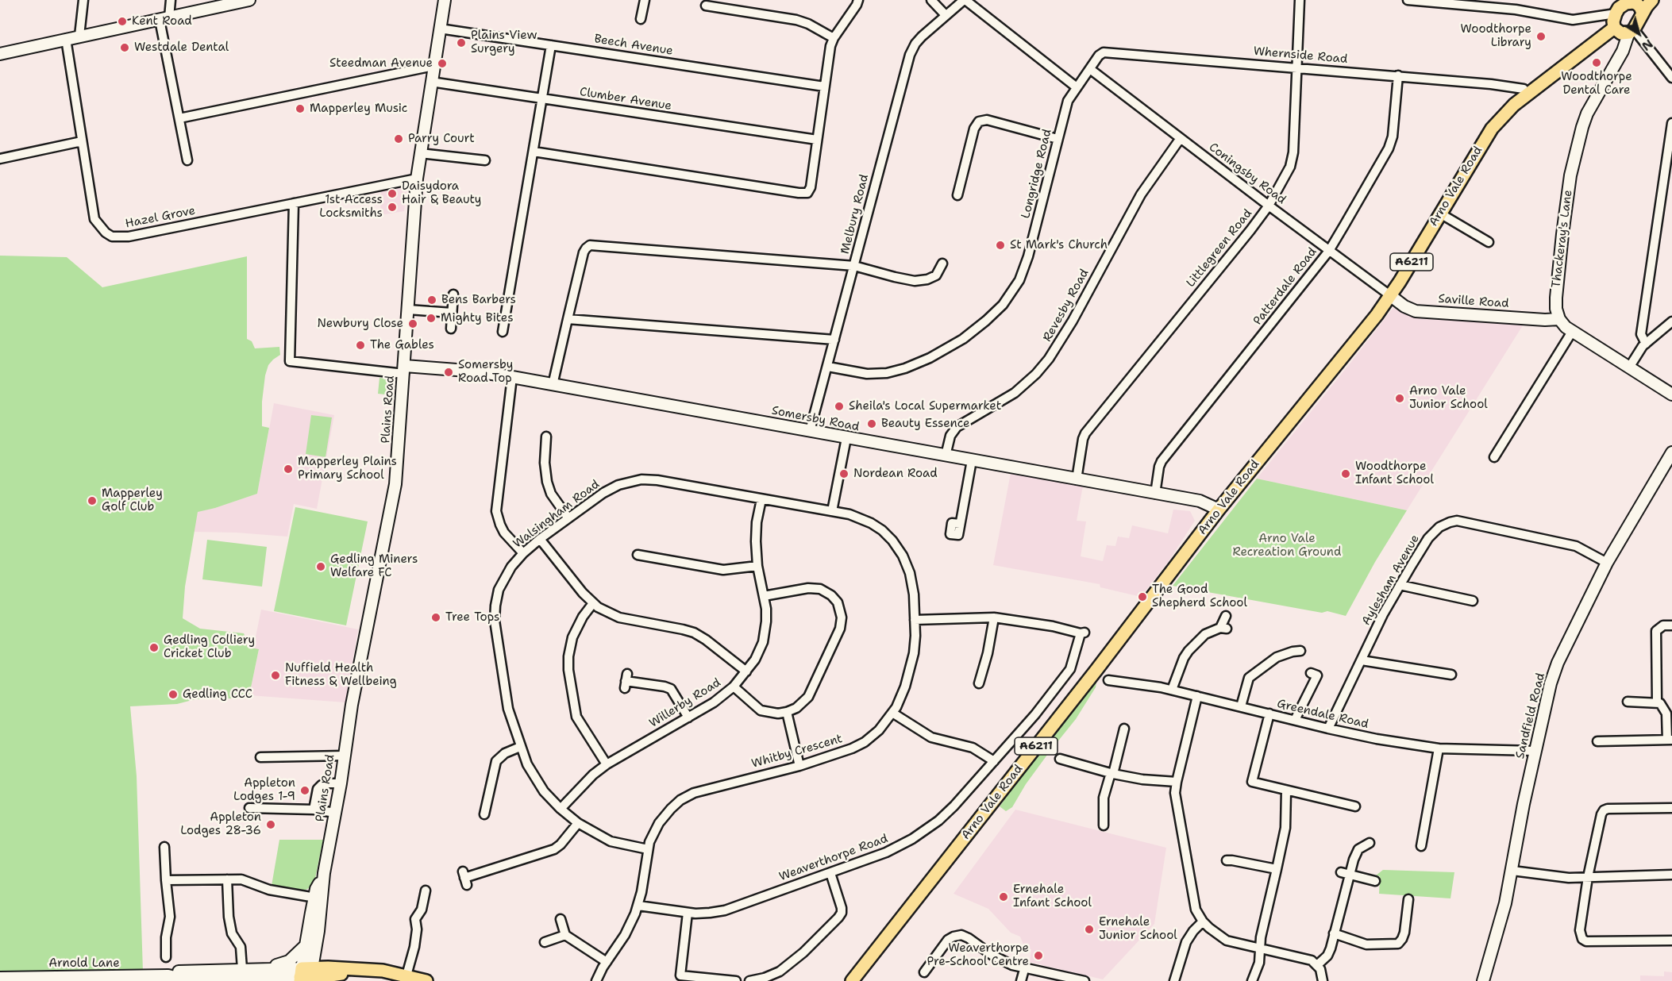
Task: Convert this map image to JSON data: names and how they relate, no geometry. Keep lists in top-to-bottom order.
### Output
{
  "streets": {
    "main road": ["Arno Vale Road", "Thackeray's Lane", "A6211"],
    "street": [
      "Beech Avenue",
      "Whernside Road",
      "Clumber Avenue",
      "Longridge Road",
      "Coningsby Road",
      "Melbury Road",
      "Hazel Grove",
      "Littlegreen Road",
      "Patterdale Road",
      "Saville Road",
      "Revesby Road",
      "Plains Road",
      "Somersby Road",
      "Walsingham Road",
      "Aylesham Avenue",
      "Willerby Road",
      "Greendale Road",
      "Sandfield Road",
      "Whitby Crescent",
      "Weaverthorpe Road",
      "Arnold Lane"
    ]
  },
  "crossings": [
    ["Beech Avenue", "Plains Road"],
    ["Whernside Road", "Longridge Road"],
    ["Whernside Road", "Coningsby Road"],
    ["Whernside Road", "Arno Vale Road"],
    ["Whernside Road", "Littlegreen Road"],
    ["Whernside Road", "Patterdale Road"],
    ["Clumber Avenue", "Plains Road"],
    ["Longridge Road", "Melbury Road"],
    ["Coningsby Road", "Arno Vale Road"],
    ["Coningsby Road", "Littlegreen Road"],
    ["Coningsby Road", "Patterdale Road"],
    ["Coningsby Road", "Saville Road"],
    ["Coningsby Road", "Revesby Road"],
    ["Arno Vale Road", "Thackeray's Lane"],
    ["Arno Vale Road", "Saville Road"],
    ["Arno Vale Road", "Somersby Road"],
    ["Melbury Road", "Somersby Road"],
    ["Hazel Grove", "Plains Road"],
    ["Thackeray's Lane", "Saville Road"],
    ["Littlegreen Road", "Somersby Road"],
    ["Patterdale Road", "Somersby Road"],
    ["Revesby Road", "Somersby Road"],
    ["Plains Road", "Somersby Road"],
    ["Plains Road", "Arnold Lane"],
    ["Walsingham Road", "Willerby Road"],
    ["Walsingham Road", "Whitby Crescent"],
    ["Aylesham Avenue", "Greendale Road"],
    ["Aylesham Avenue", "Sandfield Road"],
    ["Greendale Road", "Sandfield Road"],
    ["Whitby Crescent", "Weaverthorpe Road"]
  ],
  "parks": ["Arno Vale Recreation Ground"],
  "places": [
    "Kent Road",
    "Woodthorpe Library",
    "Plains View Surgery",
    "Westdale Dental",
    "Woodthorpe Dental Care",
    "Steedman Avenue",
    "Mapperley Music",
    "Parry Court",
    "Daisydora Hair & Beauty",
    "1st Access Locksmiths",
    "St Mark's Church",
    "Bens Barbers",
    "Mighty Bites",
    "Newbury Close",
    "The Gables",
    "Somersby Road Top",
    "Arno Vale Junior School",
    "Sheila's Local Supermarket",
    "Beauty Essence",
    "Mapperley Plains Primary School",
    "Nordean Road",
    "Woodthorpe Infant School",
    "Mapperley Golf Club",
    "Gedling Miners Welfare FC",
    "The Good Shepherd School",
    "Tree Tops",
    "Gedling Colliery Cricket Club",
    "Nuffield Health Fitness & Wellbeing",
    "Gedling CCC",
    "Appleton Lodges 1-9",
    "Appleton Lodges 28-36",
    "Ernehale Infant School",
    "Ernehale Junior School",
    "Weaverthorpe Pre-School Centre"
  ],
  "north": "bottom right"
}
